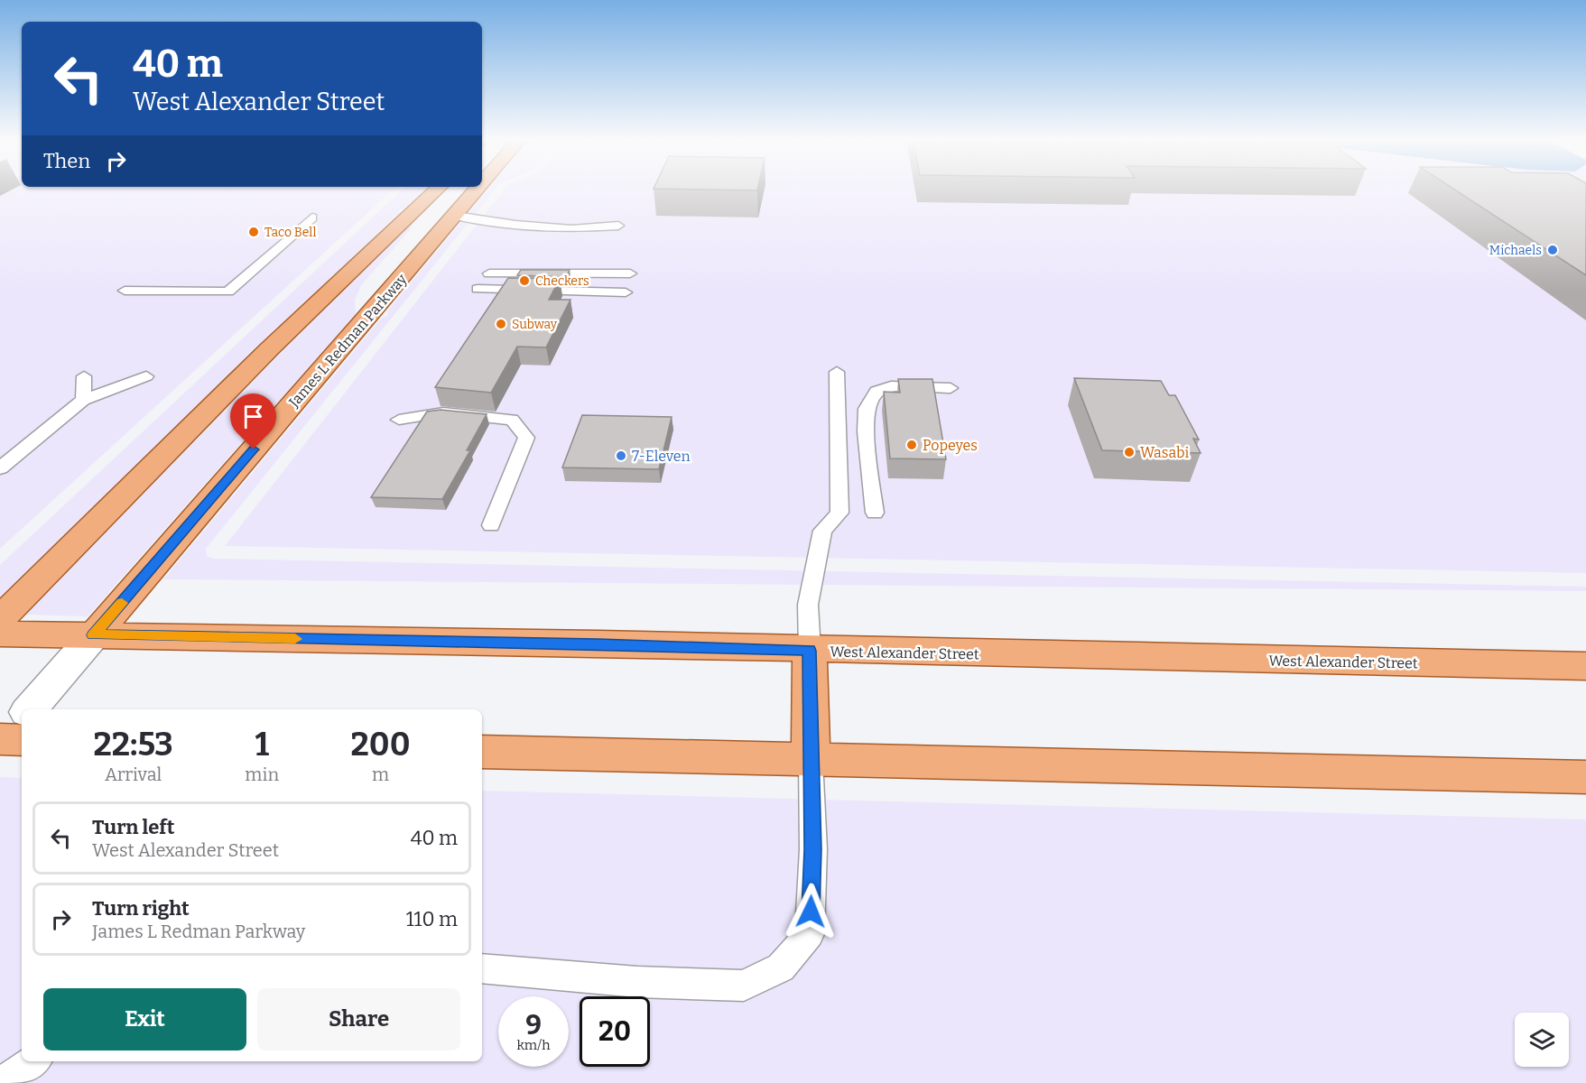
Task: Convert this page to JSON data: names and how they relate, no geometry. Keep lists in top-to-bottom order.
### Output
{
  "streets": {
    "main road": ["James L Redman Parkway", "West Alexander Street"]
  },
  "crossings": [
    ["James L Redman Parkway", "West Alexander Street"]
  ],
  "places": [
    "Taco Bell",
    "Michaels",
    "Checkers",
    "Subway",
    "Popeyes",
    "Wasabi",
    "7-Eleven"
  ],
  "page": {
    "turn": ["40 m", "West Alexander Street"],
    "then": "Then",
    "eta": [
      "22:53",
      "Arrival",
      "1",
      "min",
      "200",
      "m"
    ],
    "list": [
      {
        "name": "Turn left",
        "note": "West Alexander Street",
        "value": "40 m"
      },
      {
        "name": "Turn right",
        "note": "James L Redman Parkway",
        "value": "110 m"
      }
    ],
    "buttons": ["Exit", "Share"],
    "speed": "9 km/h",
    "limit": "20"
  }
}
